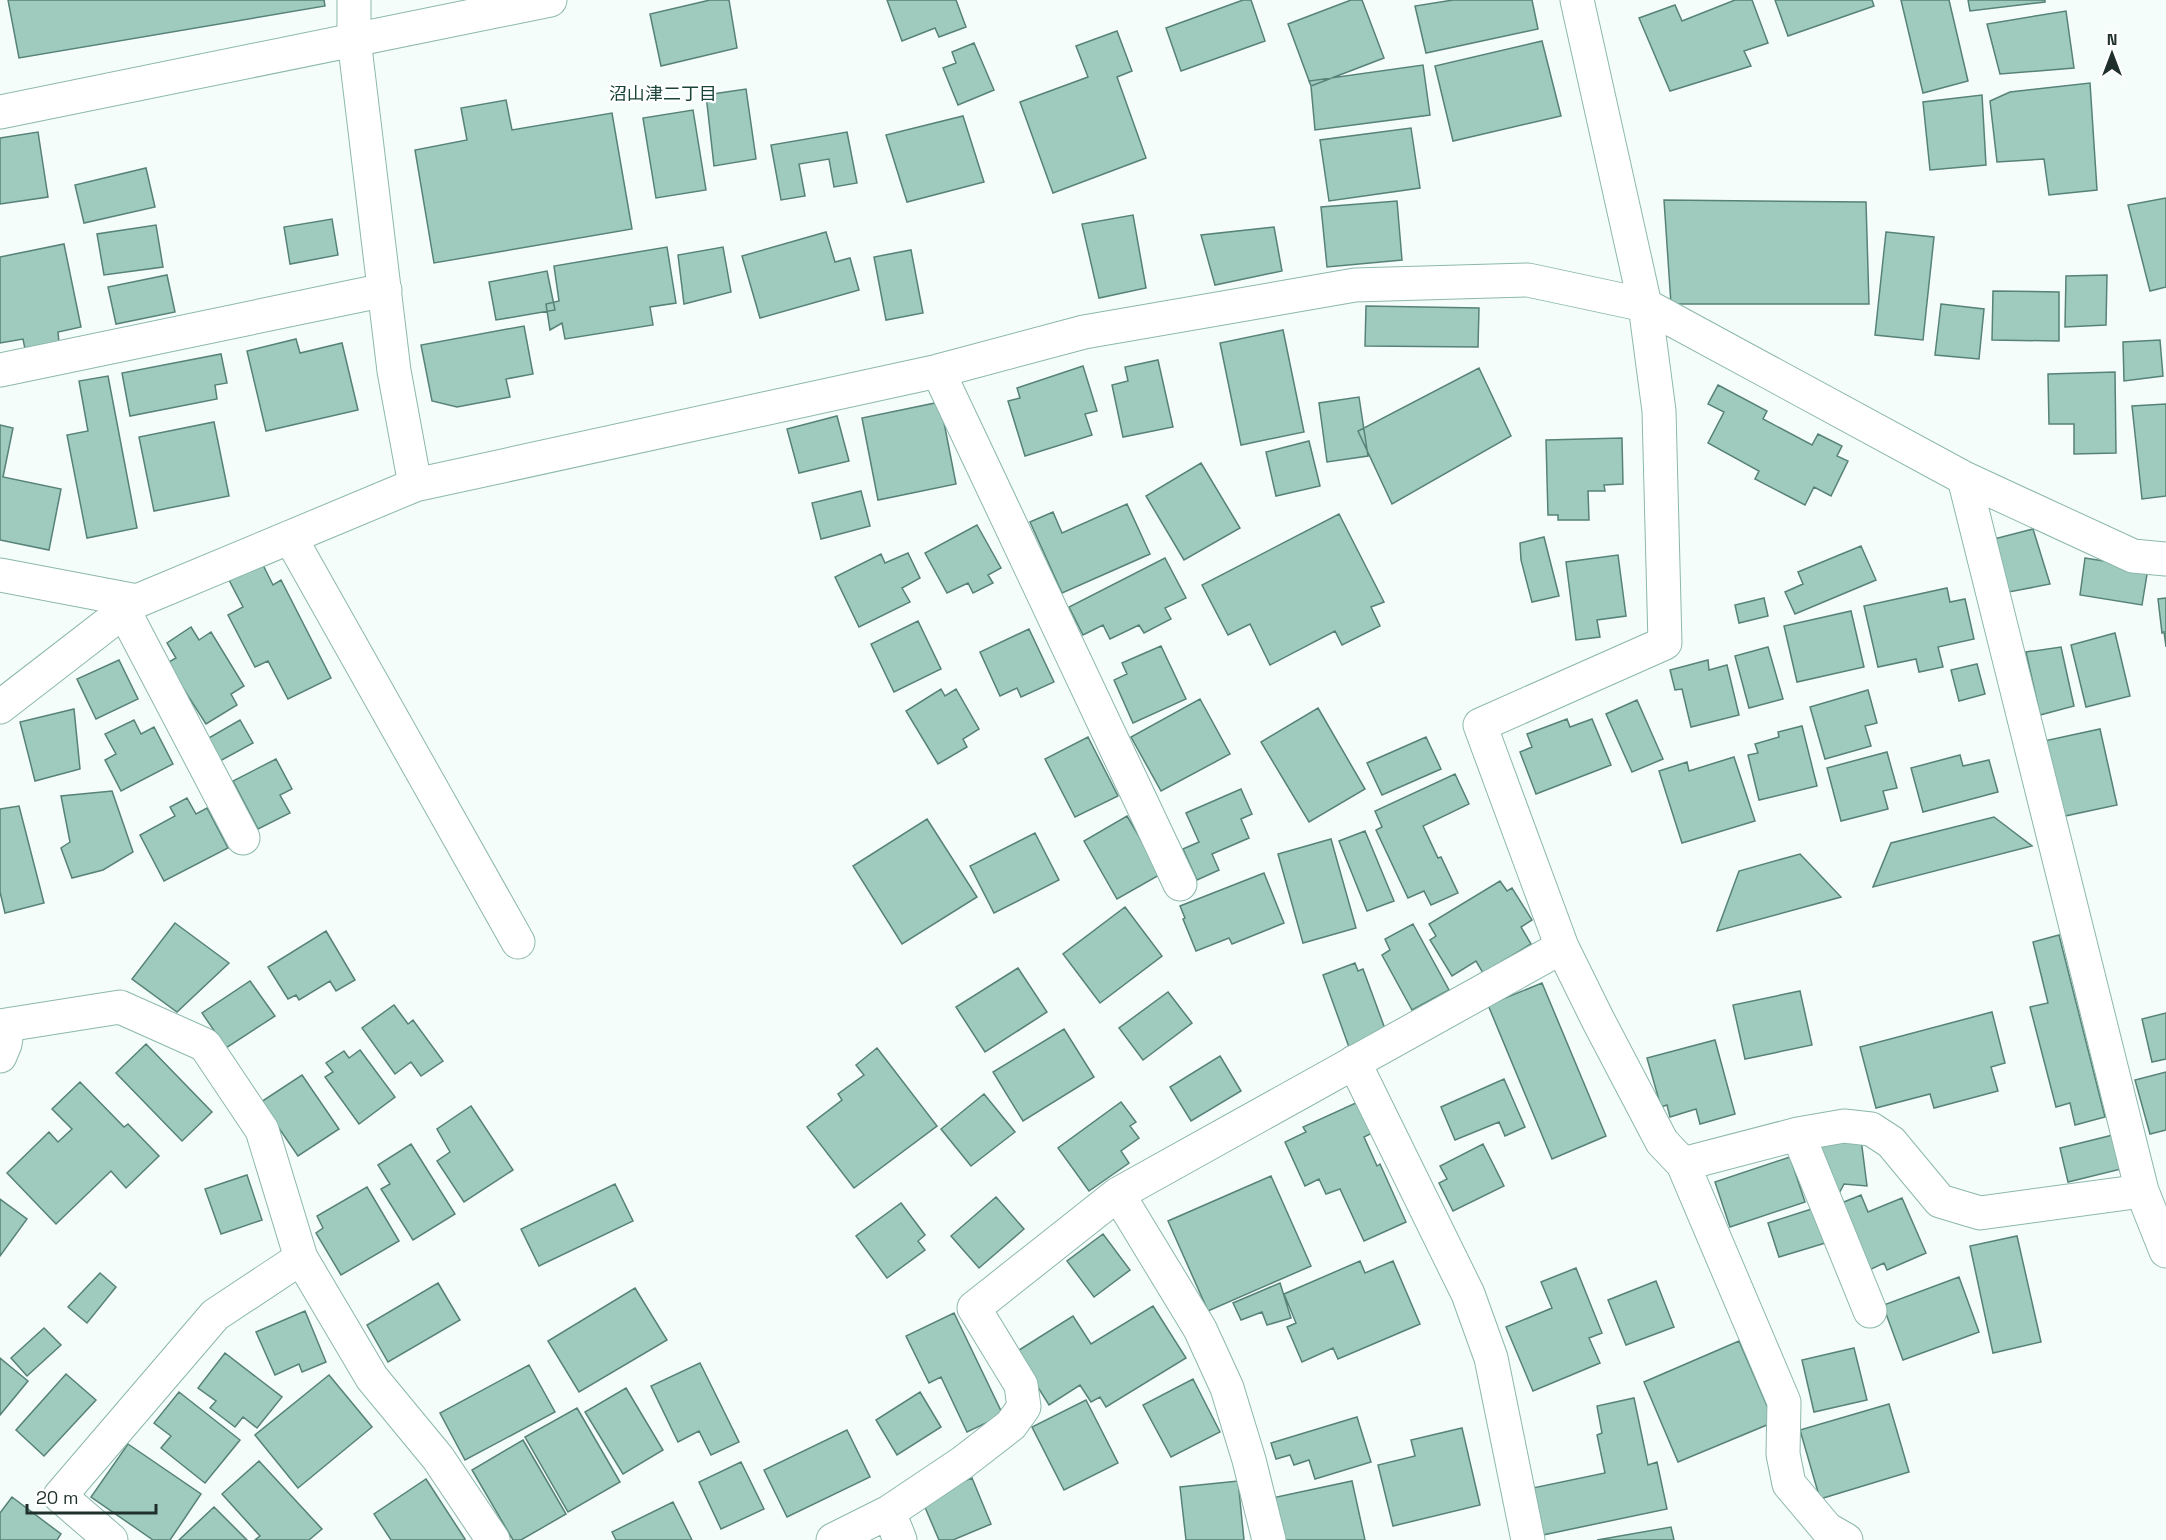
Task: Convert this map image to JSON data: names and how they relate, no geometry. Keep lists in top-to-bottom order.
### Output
{
  "districts": ["沼山津二丁目"],
  "scale_bar": "20 m",
  "north": "top"
}
